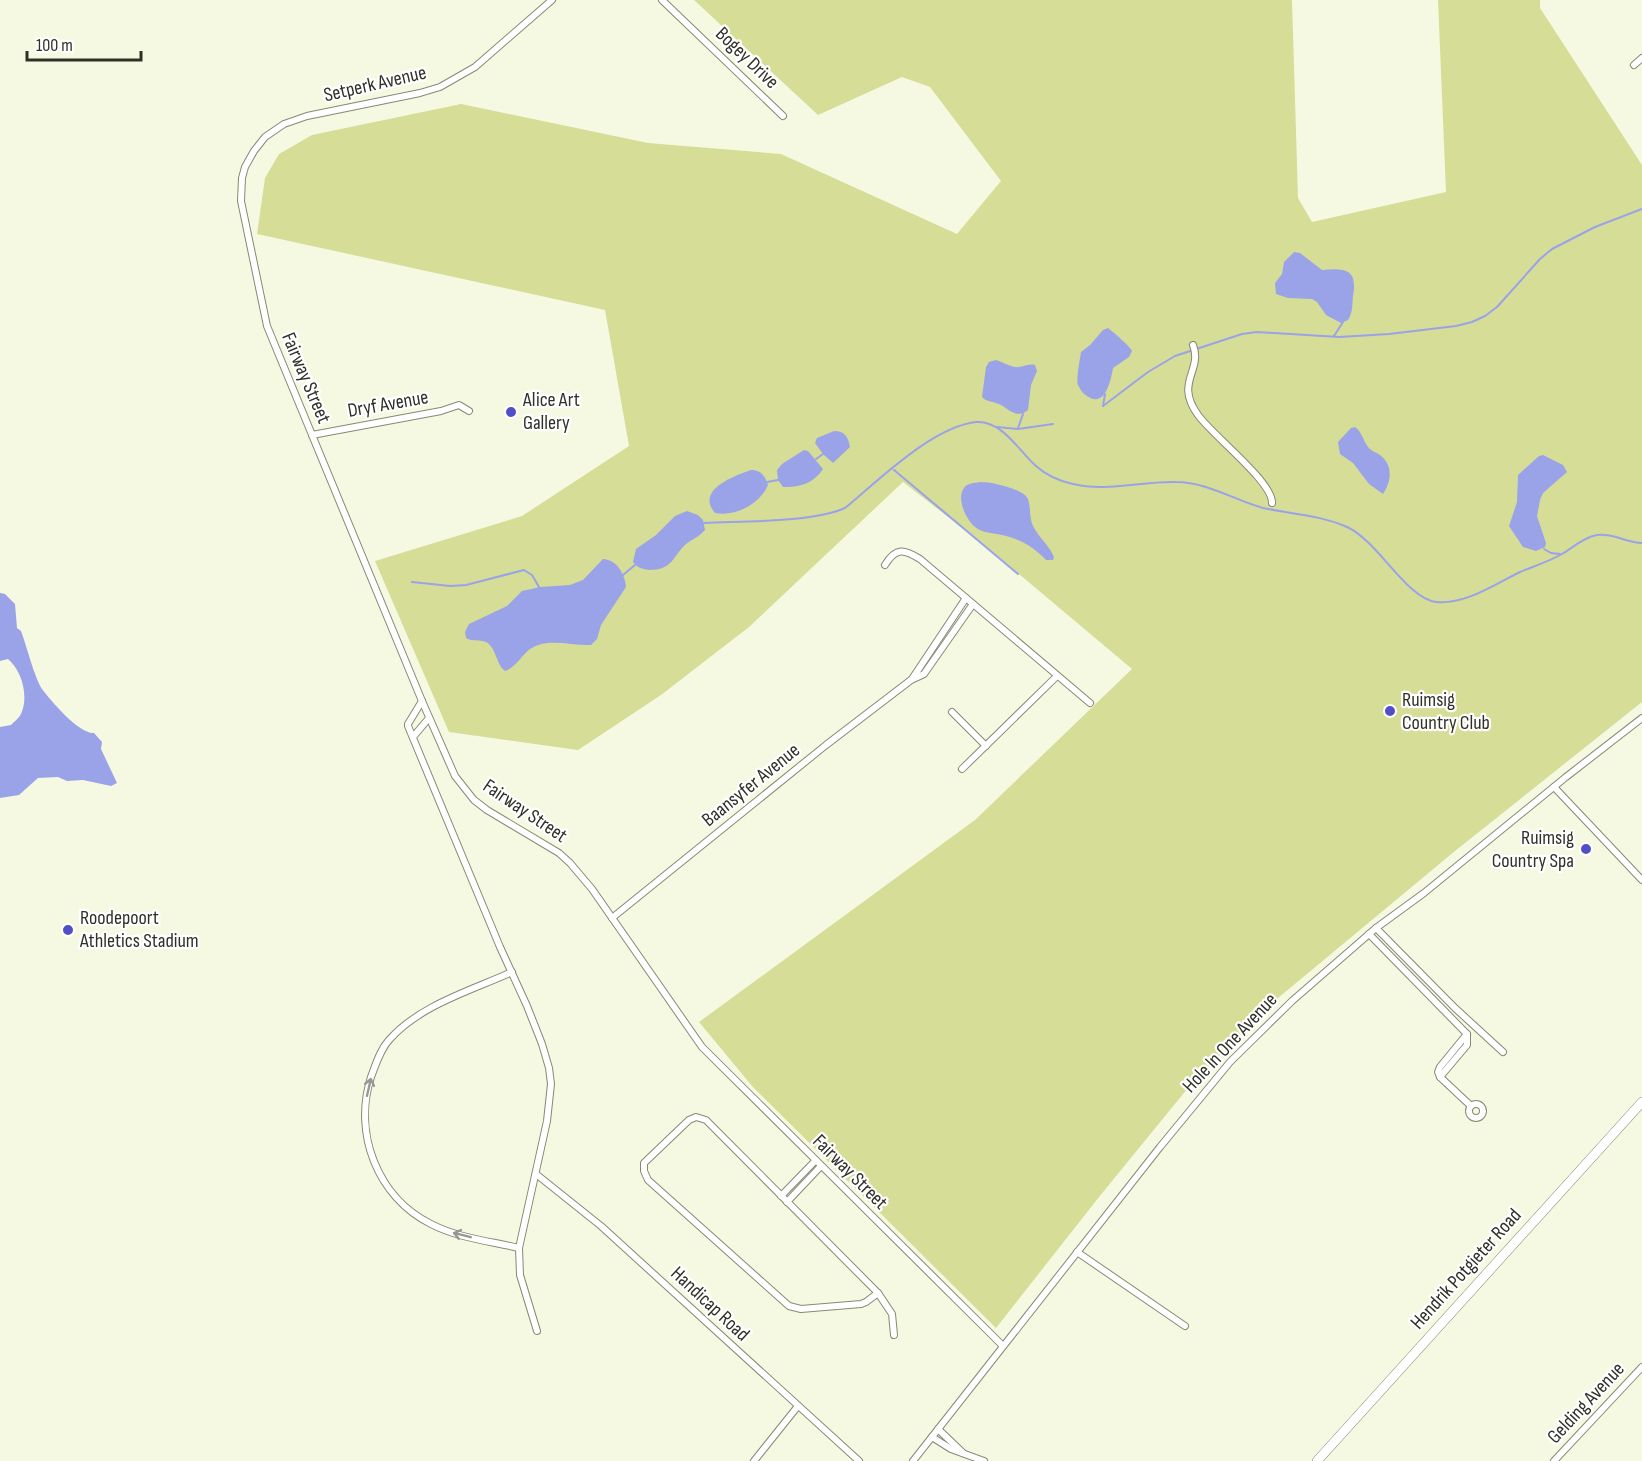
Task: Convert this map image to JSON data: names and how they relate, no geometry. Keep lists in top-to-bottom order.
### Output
{
  "streets": {
    "main road": ["Hendrik Potgieter Road"],
    "street": [
      "Bogey Drive",
      "Setperk Avenue",
      "Fairway Street",
      "Dryf Avenue",
      "Baansyfer Avenue",
      "Hole In One Avenue",
      "Handicap Road",
      "Gelding Avenue"
    ]
  },
  "crossings": [
    ["Setperk Avenue", "Fairway Street"],
    ["Fairway Street", "Dryf Avenue"],
    ["Fairway Street", "Baansyfer Avenue"],
    ["Fairway Street", "Hole In One Avenue"]
  ],
  "places": [
    "Alice Art Gallery",
    "Ruimsig Country Club",
    "Ruimsig Country Spa",
    "Roodepoort Athletics Stadium"
  ],
  "scale_bar": "100 m"
}
